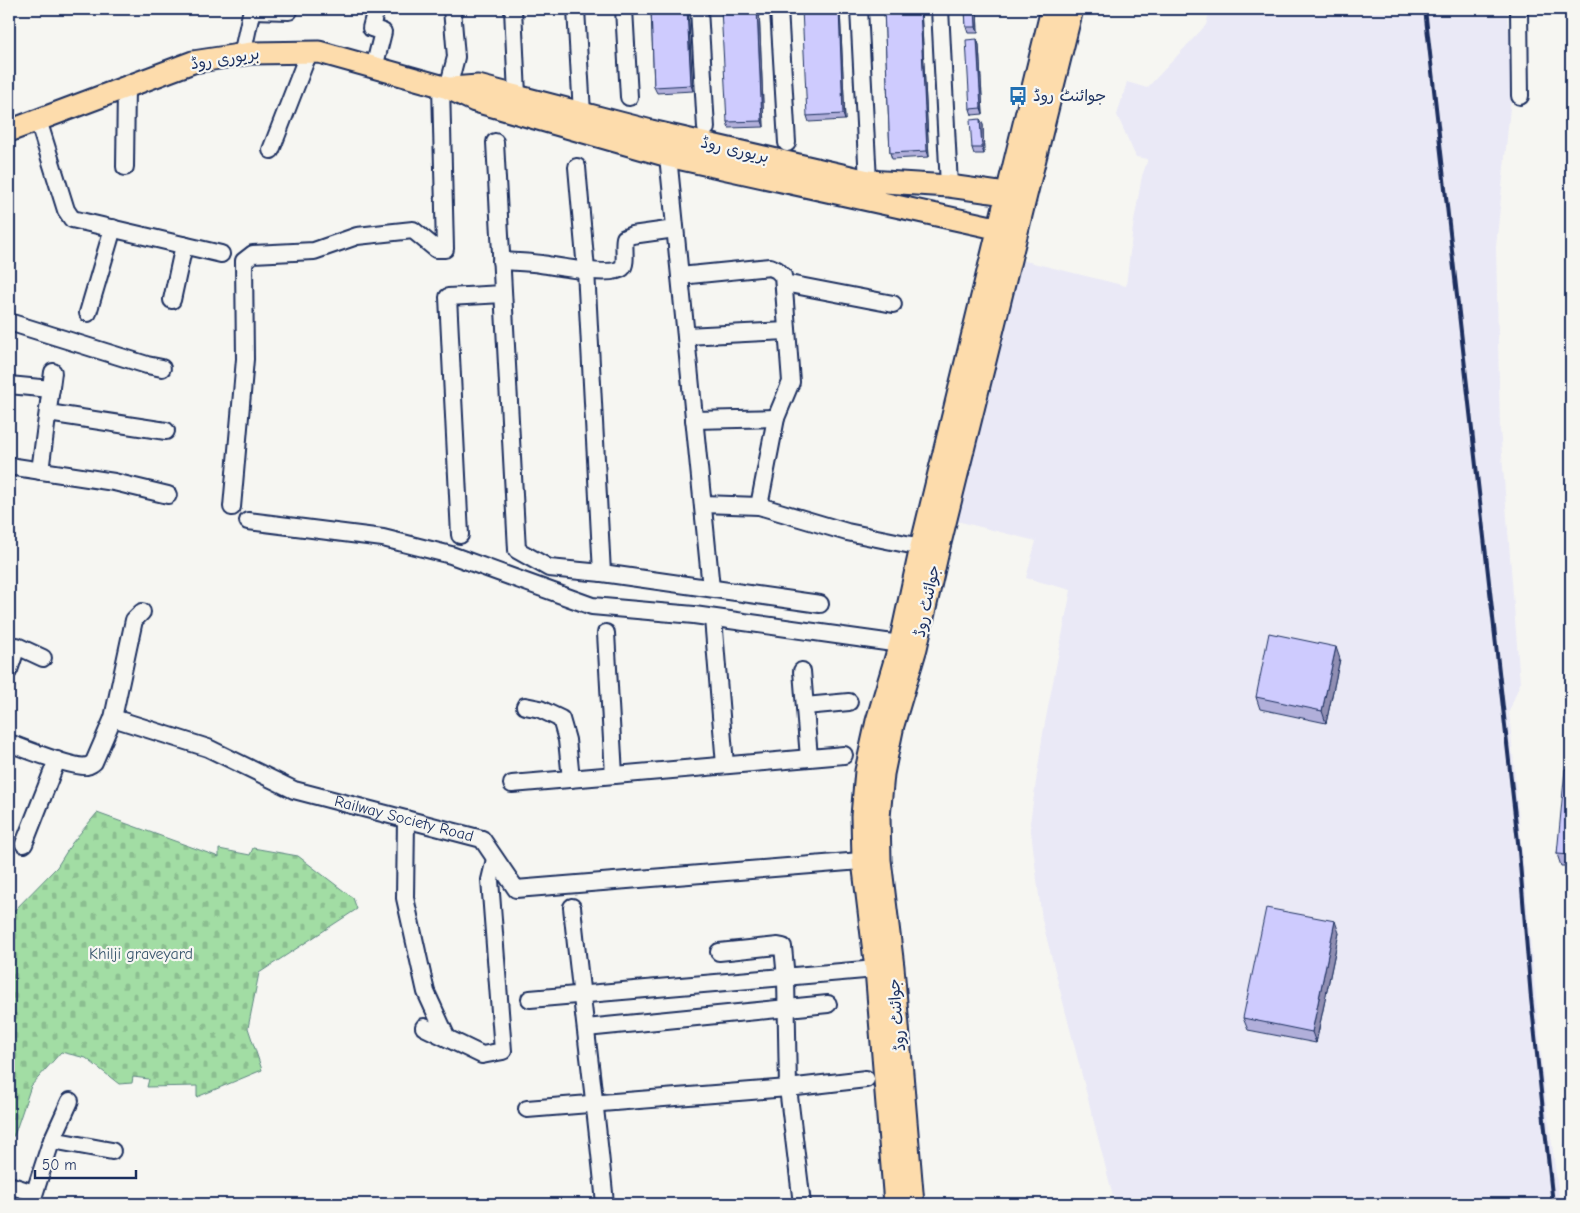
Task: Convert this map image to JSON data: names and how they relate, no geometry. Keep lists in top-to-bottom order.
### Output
{
  "streets": {
    "main road": ["بریوری روڈ", "جوائنٹ روڈ"],
    "street": ["Railway Society Road"]
  },
  "crossings": [
    ["بریوری روڈ", "جوائنٹ روڈ"],
    ["جوائنٹ روڈ", "Railway Society Road"]
  ],
  "parks": ["Khilji graveyard"],
  "places": {
    "bus stop": ["جوائنٹ روڈ"]
  },
  "scale_bar": "50 m"
}
